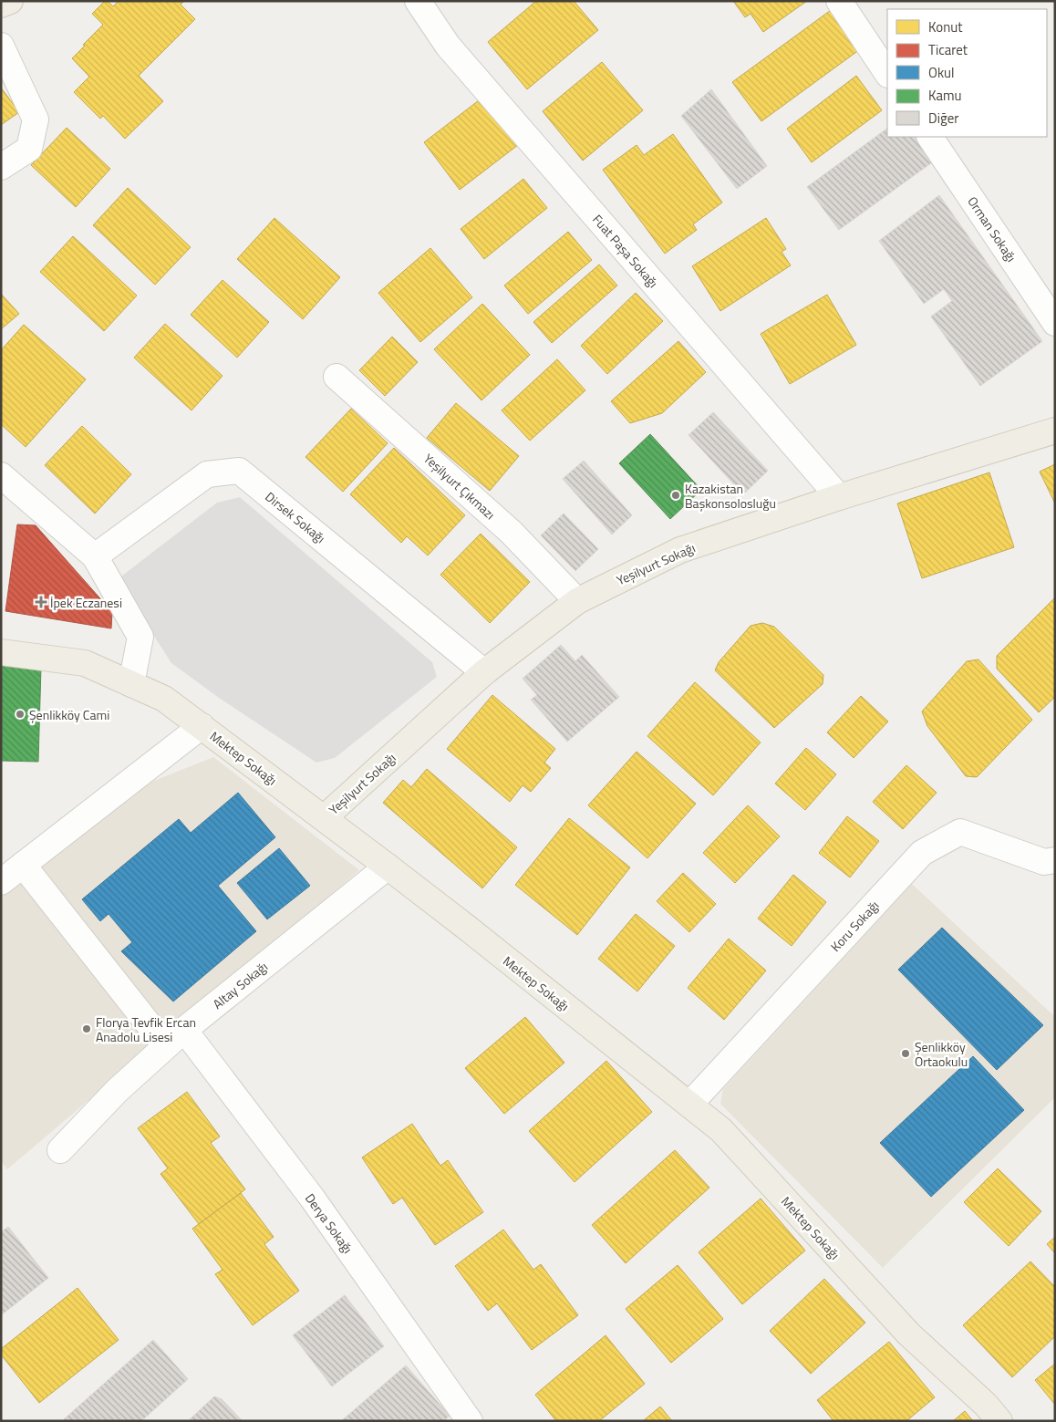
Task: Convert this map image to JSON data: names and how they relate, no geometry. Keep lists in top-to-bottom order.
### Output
{
  "streets": {
    "main road": ["Yeşilyurt Sokağı", "Mektep Sokağı"],
    "street": [
      "Orman Sokağı",
      "Fuat Paşa Sokağı",
      "Yeşilyurt Çıkmazı",
      "Dirsek Sokağı",
      "Koru Sokağı",
      "Altay Sokağı",
      "Derya Sokağı"
    ]
  },
  "crossings": [
    ["Fuat Paşa Sokağı", "Yeşilyurt Sokağı"],
    ["Yeşilyurt Çıkmazı", "Yeşilyurt Sokağı"],
    ["Dirsek Sokağı", "Yeşilyurt Sokağı"],
    ["Yeşilyurt Sokağı", "Mektep Sokağı"],
    ["Mektep Sokağı", "Koru Sokağı"],
    ["Mektep Sokağı", "Altay Sokağı"],
    ["Altay Sokağı", "Derya Sokağı"]
  ],
  "places": {
    "other": [
      "Kazakistan Başkonsolosluğu",
      "Şenlikköy Cami",
      "Florya Tevfik Ercan Anadolu Lisesi",
      "Şenlikköy Ortaokulu"
    ],
    "health": ["İpek Eczanesi"]
  },
  "legend": [
    "Konut",
    "Ticaret",
    "Okul",
    "Kamu",
    "Diğer"
  ]
}
